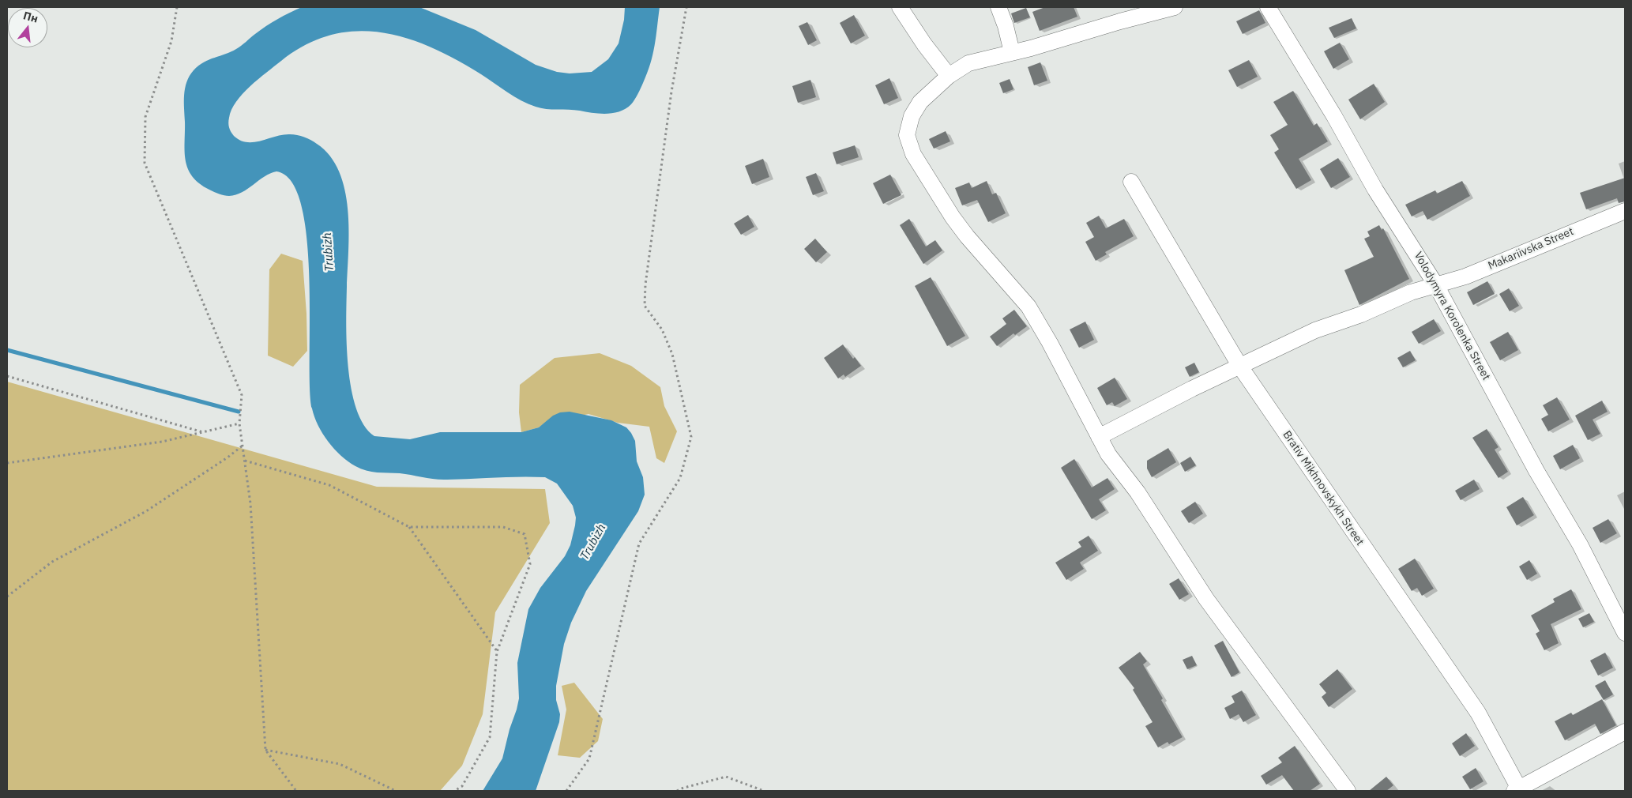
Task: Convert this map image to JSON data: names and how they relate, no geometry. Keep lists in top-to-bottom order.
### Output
{
  "streets": {
    "street": ["Makariivska Street", "Volodymyra Korolenka Street", "Brativ Mikhnovskykh Street"]
  },
  "crossings": [
    ["Makariivska Street", "Volodymyra Korolenka Street"],
    ["Makariivska Street", "Brativ Mikhnovskykh Street"]
  ],
  "water": ["Trubizh"],
  "north": "top"
}
